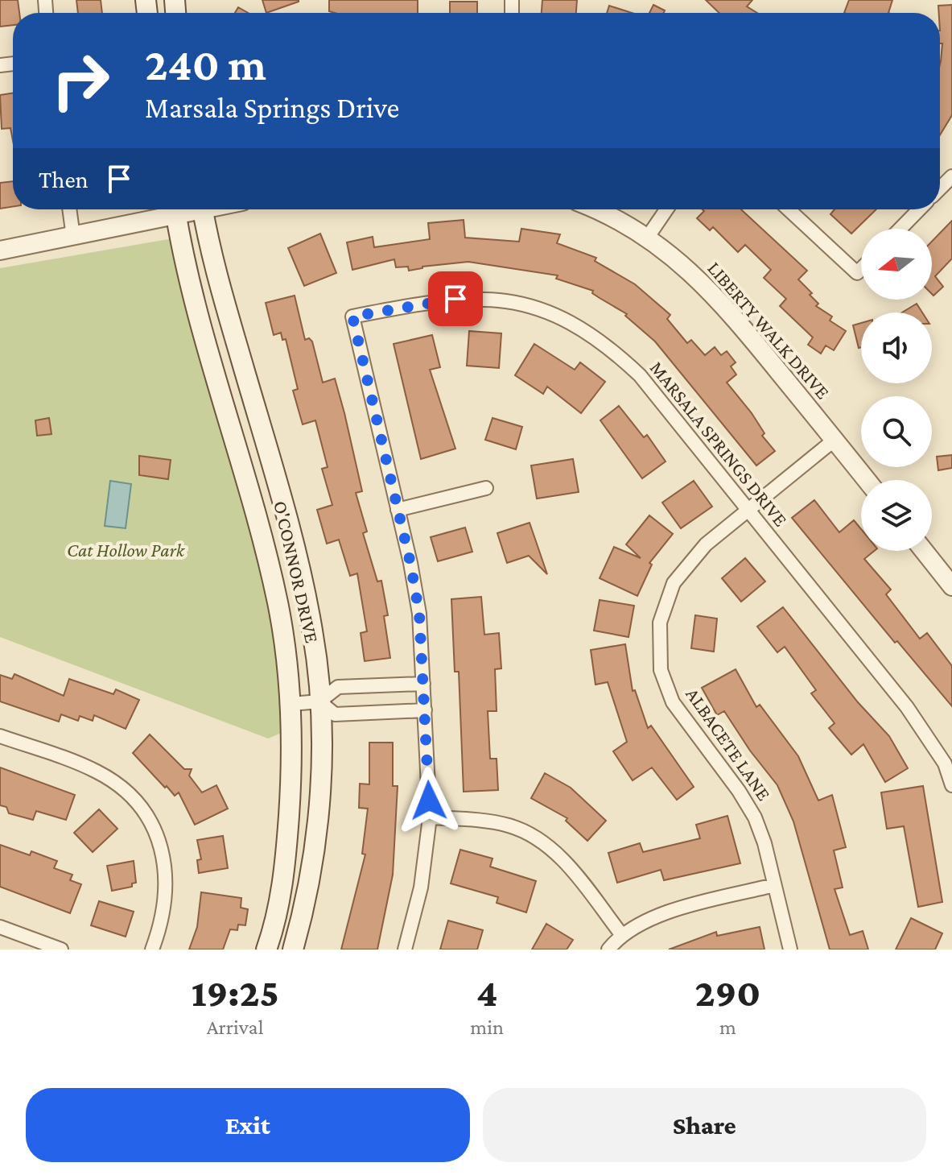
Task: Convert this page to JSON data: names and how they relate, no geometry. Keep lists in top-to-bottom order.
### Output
{
  "streets": {
    "main road": ["O'CONNOR DRIVE"],
    "street": ["LIBERTY WALK DRIVE", "MARSALA SPRINGS DRIVE", "ALBACETE LANE"]
  },
  "crossings": [
    ["LIBERTY WALK DRIVE", "ALBACETE LANE"],
    ["MARSALA SPRINGS DRIVE", "ALBACETE LANE"]
  ],
  "parks": ["Cat Hollow Park"],
  "north": "left",
  "page": {
    "turn": ["240 m", "Marsala Springs Drive"],
    "then": "Then",
    "eta": [
      "19:25",
      "Arrival",
      "4",
      "min",
      "290",
      "m"
    ],
    "buttons": ["Exit", "Share"]
  }
}
